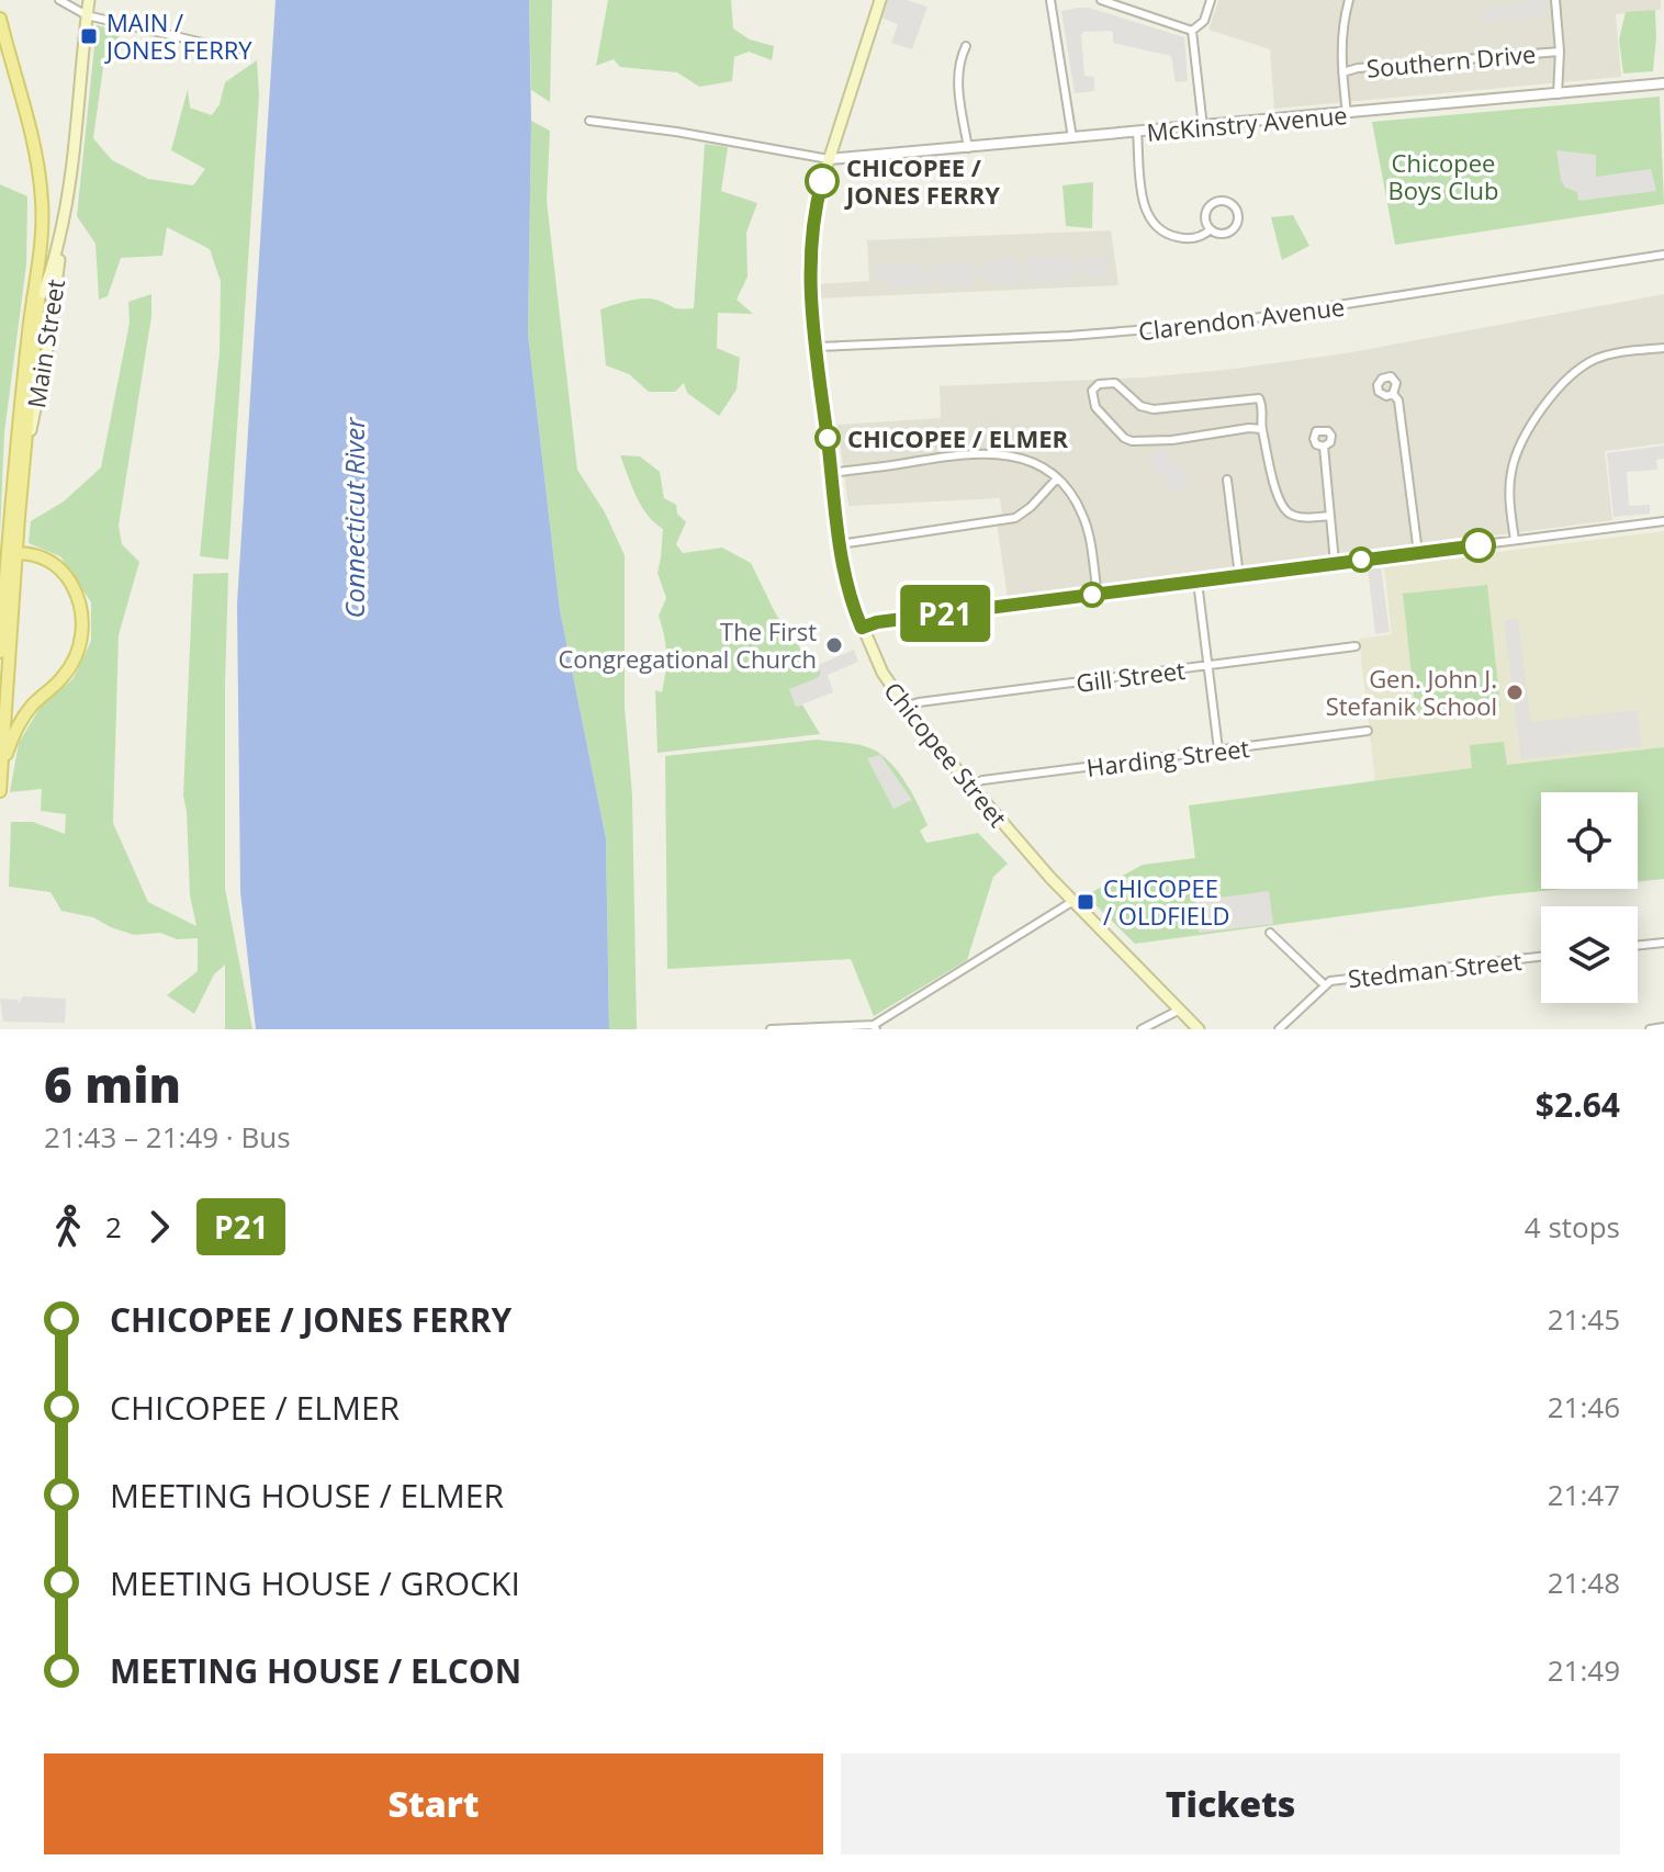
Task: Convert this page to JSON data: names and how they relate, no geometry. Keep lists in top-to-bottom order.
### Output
{
  "streets": {
    "main road": ["Main Street", "Chicopee Street"],
    "street": [
      "Southern Drive",
      "McKinstry Avenue",
      "Clarendon Avenue",
      "Gill Street",
      "Harding Street",
      "Stedman Street"
    ]
  },
  "crossings": [
    ["McKinstry Avenue", "Chicopee Street"],
    ["Clarendon Avenue", "Chicopee Street"],
    ["Gill Street", "Chicopee Street"],
    ["Chicopee Street", "Harding Street"]
  ],
  "water": ["Connecticut River"],
  "parks": ["Chicopee Boys Club"],
  "places": {
    "transit": ["MAIN / JONES FERRY", "CHICOPEE / OLDFIELD"],
    "other": [
      "CHICOPEE / JONES FERRY",
      "CHICOPEE / ELMER",
      "The First Congregational Church",
      "Gen. John J. Stefanik School"
    ]
  },
  "lines": ["bus line P21"],
  "page": {
    "on_map": "P21",
    "heading": ["6 min", "21:43 – 21:49 · Bus", "$2.64"],
    "legs": ["2", "P21", "4 stops"],
    "list": [
      {
        "name": "CHICOPEE / JONES FERRY",
        "value": "21:45"
      },
      {
        "name": "CHICOPEE / ELMER",
        "value": "21:46"
      },
      {
        "name": "MEETING HOUSE / ELMER",
        "value": "21:47"
      },
      {
        "name": "MEETING HOUSE / GROCKI",
        "value": "21:48"
      },
      {
        "name": "MEETING HOUSE / ELCON",
        "value": "21:49"
      }
    ],
    "buttons": ["Start", "Tickets"]
  }
}
